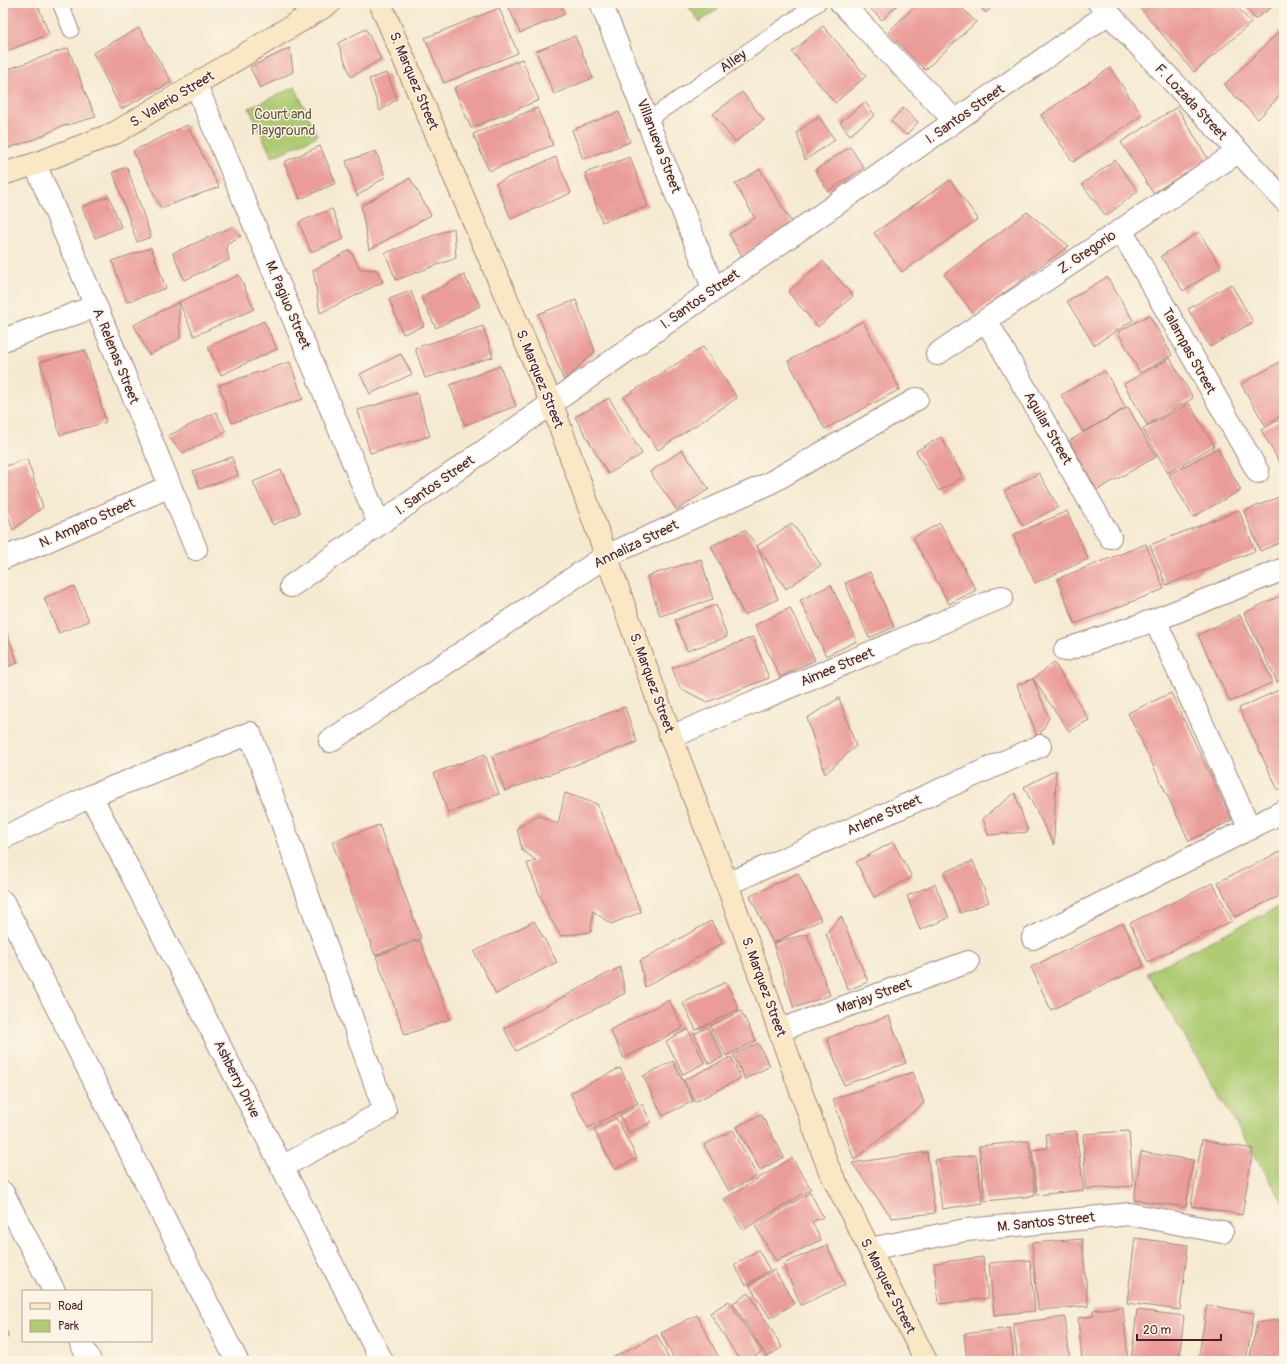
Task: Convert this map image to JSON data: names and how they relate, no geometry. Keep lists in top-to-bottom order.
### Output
{
  "streets": {
    "street": [
      "S. Marquez Street",
      "S. Valerio Street",
      "F. Lozada Street",
      "I. Santos Street",
      "Villanueva Street",
      "Z. Gregorio",
      "M. Pagiuo Street",
      "Talampas Street",
      "A. Relenas Street",
      "Aguilar Street",
      "N. Amparo Street",
      "Annaliza Street",
      "Aimee Street",
      "Arlene Street",
      "Marjay Street",
      "Ashberry Drive",
      "M. Santos Street"
    ],
    "lane": ["Alley"]
  },
  "crossings": [
    ["Alley", "Villanueva Street"],
    ["S. Marquez Street", "I. Santos Street"],
    ["S. Marquez Street", "Annaliza Street"],
    ["S. Marquez Street", "Aimee Street"],
    ["S. Marquez Street", "Arlene Street"],
    ["S. Marquez Street", "Marjay Street"],
    ["S. Marquez Street", "M. Santos Street"],
    ["S. Valerio Street", "M. Pagiuo Street"],
    ["S. Valerio Street", "A. Relenas Street"],
    ["F. Lozada Street", "I. Santos Street"],
    ["F. Lozada Street", "Z. Gregorio"],
    ["I. Santos Street", "Villanueva Street"],
    ["I. Santos Street", "M. Pagiuo Street"],
    ["Z. Gregorio", "Talampas Street"],
    ["Z. Gregorio", "Aguilar Street"],
    ["A. Relenas Street", "N. Amparo Street"]
  ],
  "parks": ["Court and Playground"],
  "legend": ["Road", "Park"],
  "scale_bar": "20 m"
}
